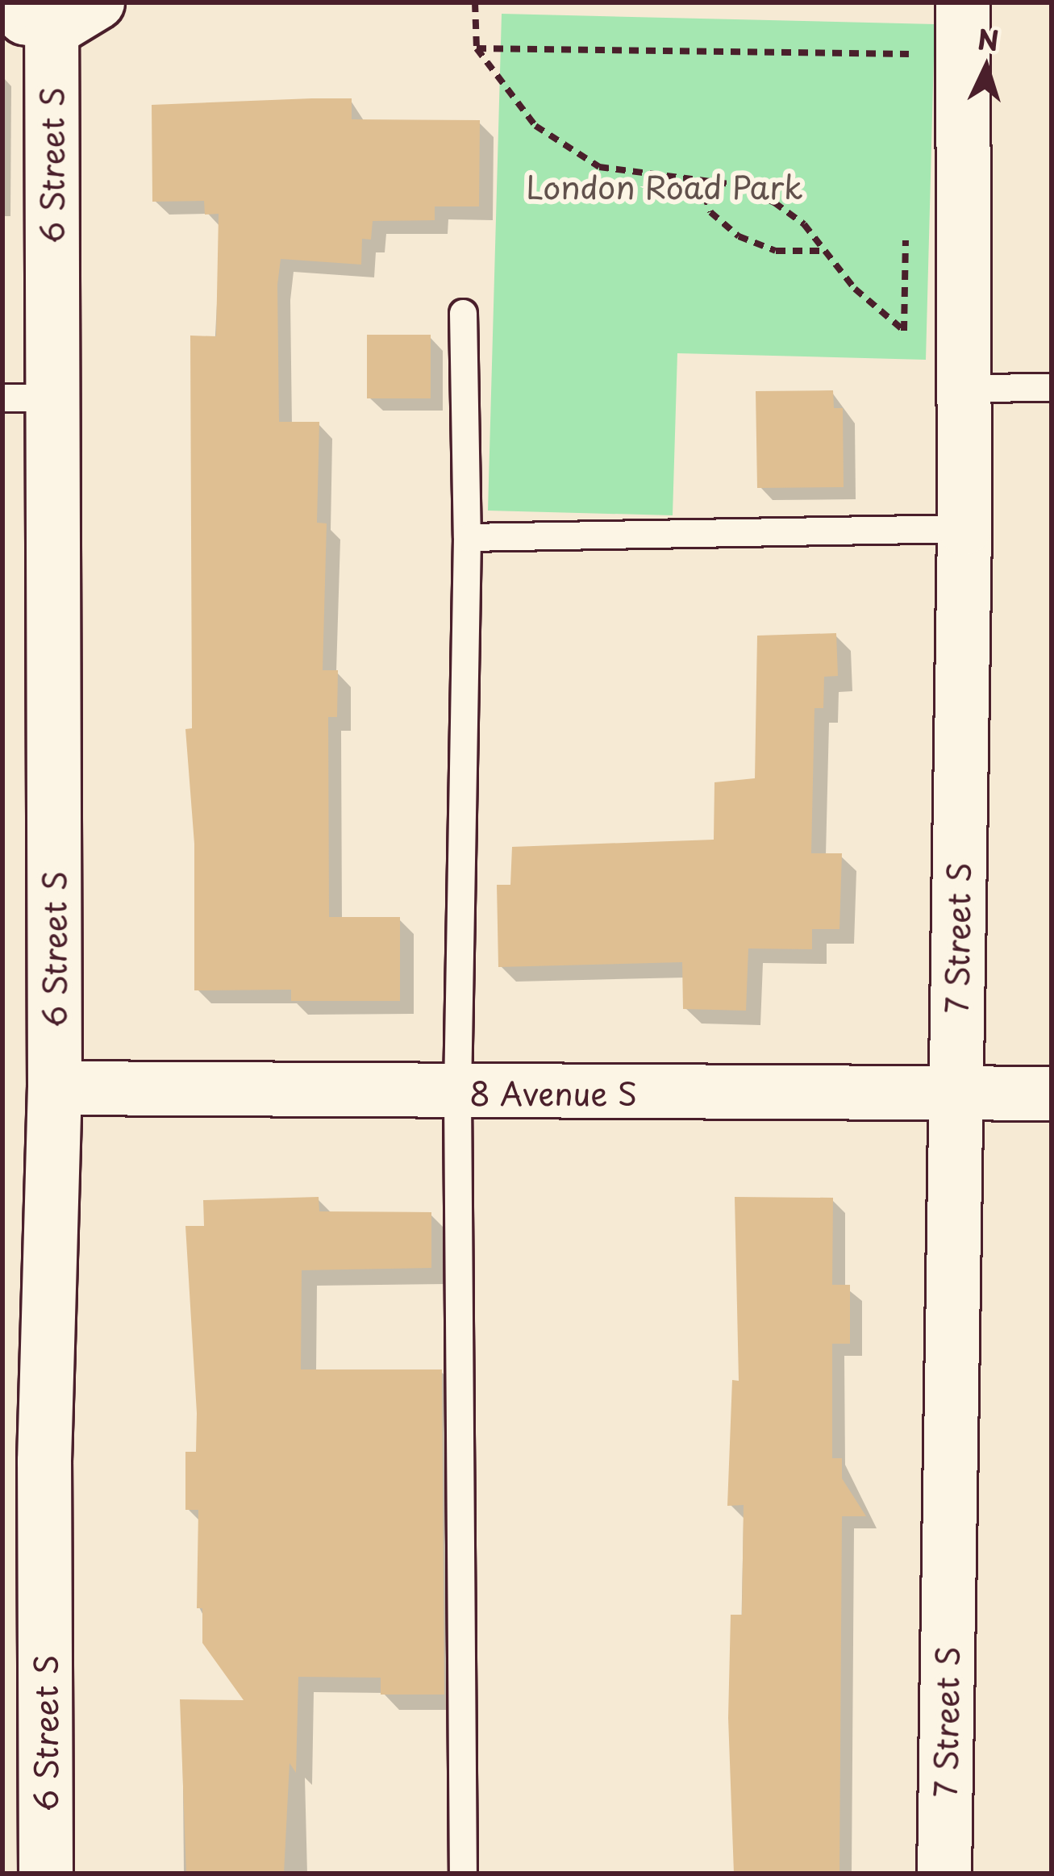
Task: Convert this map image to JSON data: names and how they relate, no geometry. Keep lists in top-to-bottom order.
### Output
{
  "streets": {
    "street": ["6 Street S", "7 Street S", "8 Avenue S"]
  },
  "crossings": [
    ["6 Street S", "8 Avenue S"],
    ["7 Street S", "8 Avenue S"]
  ],
  "parks": ["London Road Park"],
  "north": "top"
}
